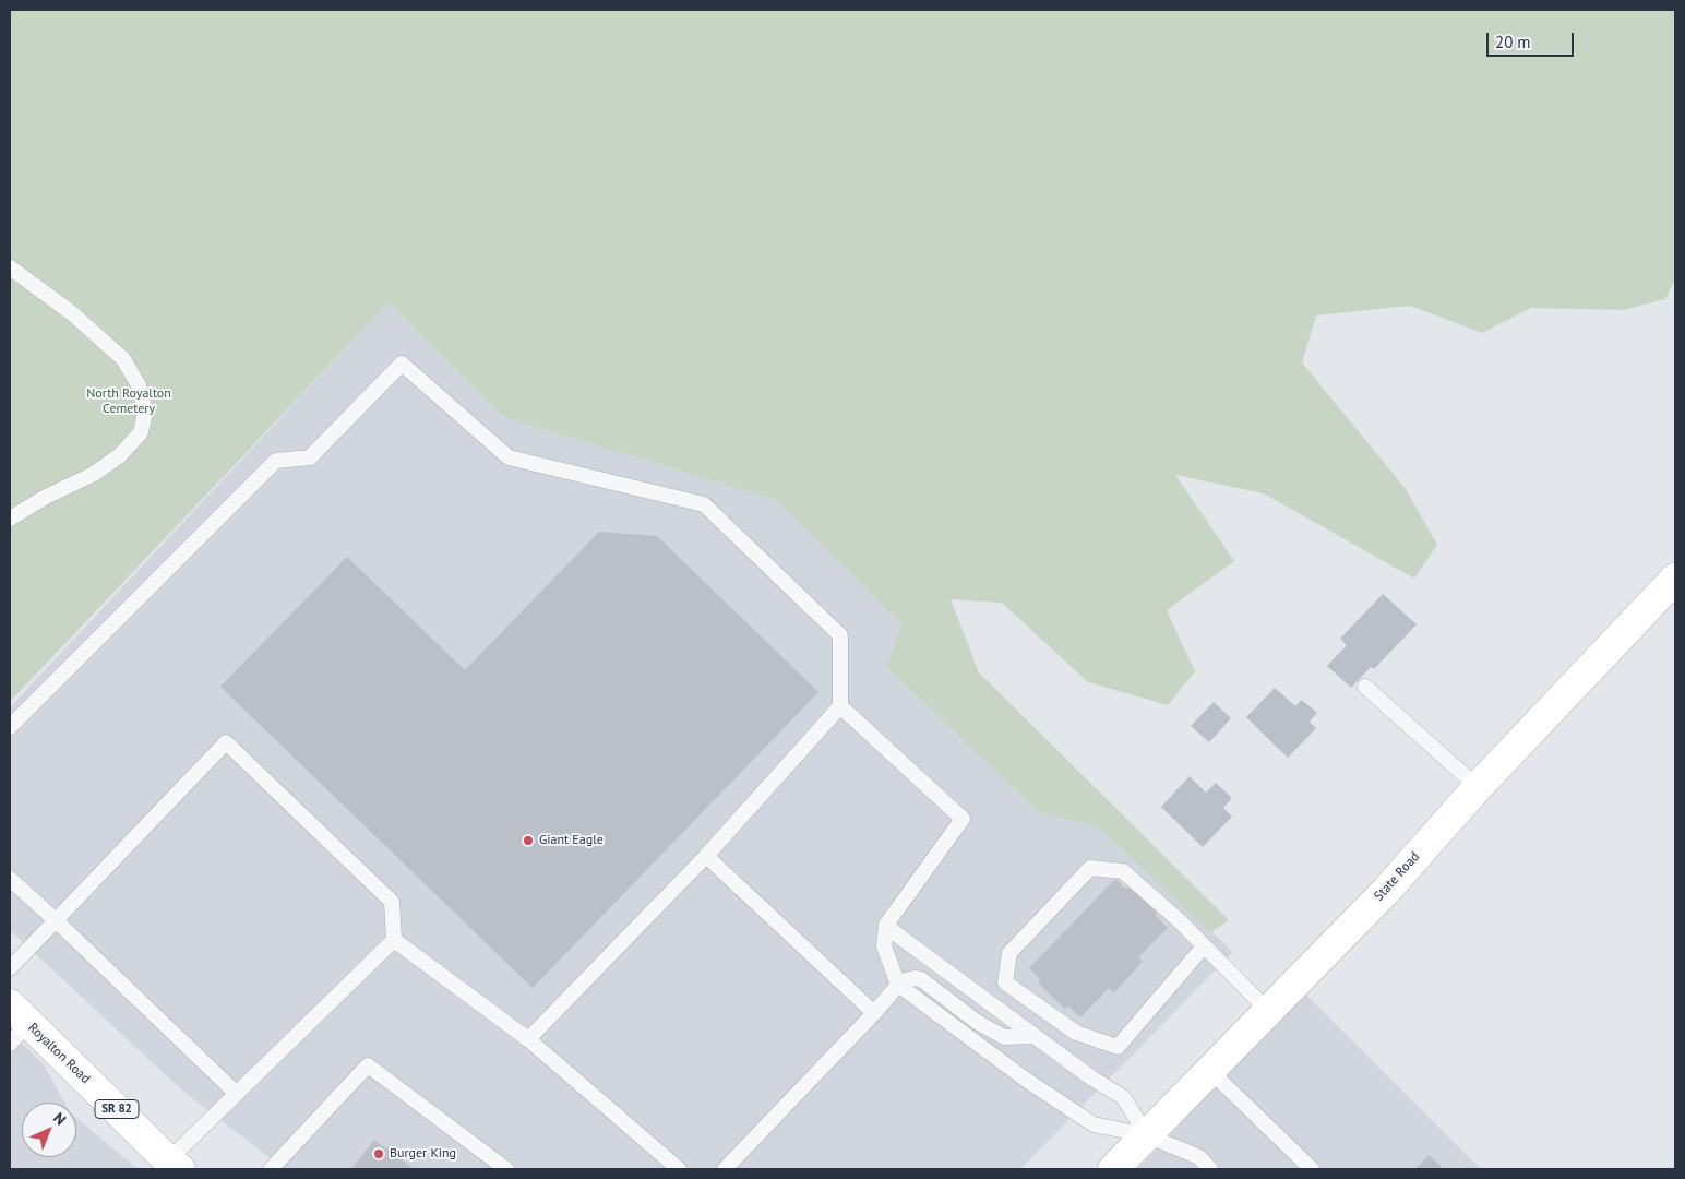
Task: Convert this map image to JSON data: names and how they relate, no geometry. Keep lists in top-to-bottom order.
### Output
{
  "streets": {
    "main road": ["State Road", "Royalton Road", "SR 82"]
  },
  "parks": ["North Royalton Cemetery"],
  "places": ["Giant Eagle", "Burger King"],
  "scale_bar": "20 m",
  "north": "top right"
}
